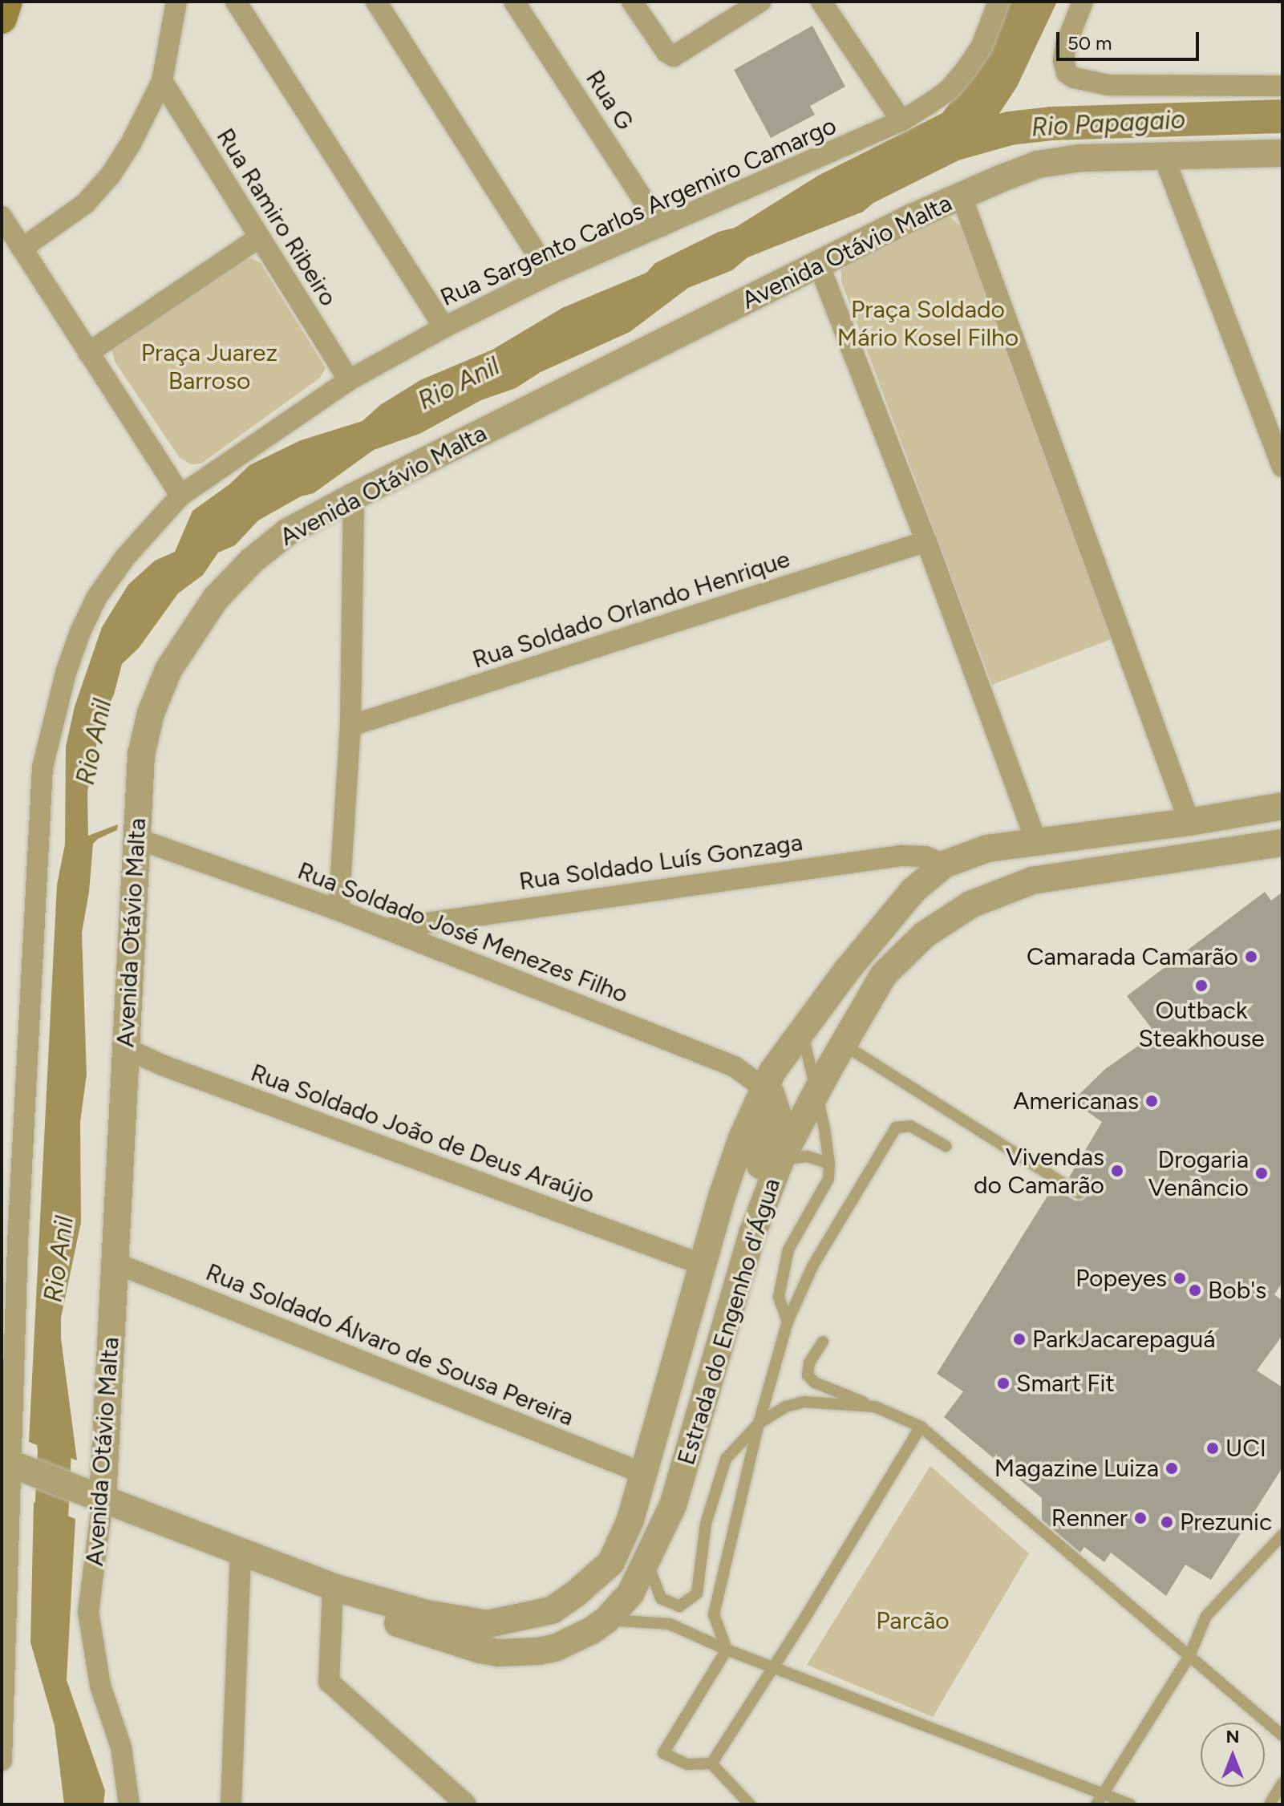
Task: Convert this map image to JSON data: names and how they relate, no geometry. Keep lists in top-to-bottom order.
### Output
{
  "streets": {
    "street": [
      "Rua G",
      "Rua Sargento Carlos Argemiro Camargo",
      "Rua Ramiro Ribeiro",
      "Avenida Otávio Malta",
      "Rua Soldado Orlando Henrique",
      "Rua Soldado Luís Gonzaga",
      "Rua Soldado José Menezes Filho",
      "Rua Soldado João de Deus Araújo",
      "Estrada do Engenho d'Água",
      "Rua Soldado Álvaro de Sousa Pereira"
    ]
  },
  "crossings": [
    ["Rua G", "Rua Sargento Carlos Argemiro Camargo"],
    ["Rua Sargento Carlos Argemiro Camargo", "Rua Ramiro Ribeiro"],
    ["Rua Sargento Carlos Argemiro Camargo", "Estrada do Engenho d'Água"],
    ["Avenida Otávio Malta", "Rua Soldado José Menezes Filho"],
    ["Avenida Otávio Malta", "Rua Soldado João de Deus Araújo"],
    ["Avenida Otávio Malta", "Estrada do Engenho d'Água"],
    ["Avenida Otávio Malta", "Rua Soldado Álvaro de Sousa Pereira"],
    ["Rua Soldado Luís Gonzaga", "Rua Soldado José Menezes Filho"],
    ["Rua Soldado Luís Gonzaga", "Estrada do Engenho d'Água"],
    ["Rua Soldado José Menezes Filho", "Estrada do Engenho d'Água"],
    ["Rua Soldado João de Deus Araújo", "Estrada do Engenho d'Água"],
    ["Estrada do Engenho d'Água", "Rua Soldado Álvaro de Sousa Pereira"]
  ],
  "water": ["Rio Papagaio", "Rio Anil"],
  "parks": ["Praça Soldado Mário Kosel Filho", "Praça Juarez Barroso", "Parcão"],
  "places": [
    "Camarada Camarão",
    "Outback Steakhouse",
    "Americanas",
    "Vivendas do Camarão",
    "Drogaria Venâncio",
    "Popeyes",
    "Bob's",
    "ParkJacarepaguá",
    "Smart Fit",
    "UCI",
    "Magazine Luiza",
    "Renner",
    "Prezunic"
  ],
  "scale_bar": "50 m",
  "north": "top"
}
